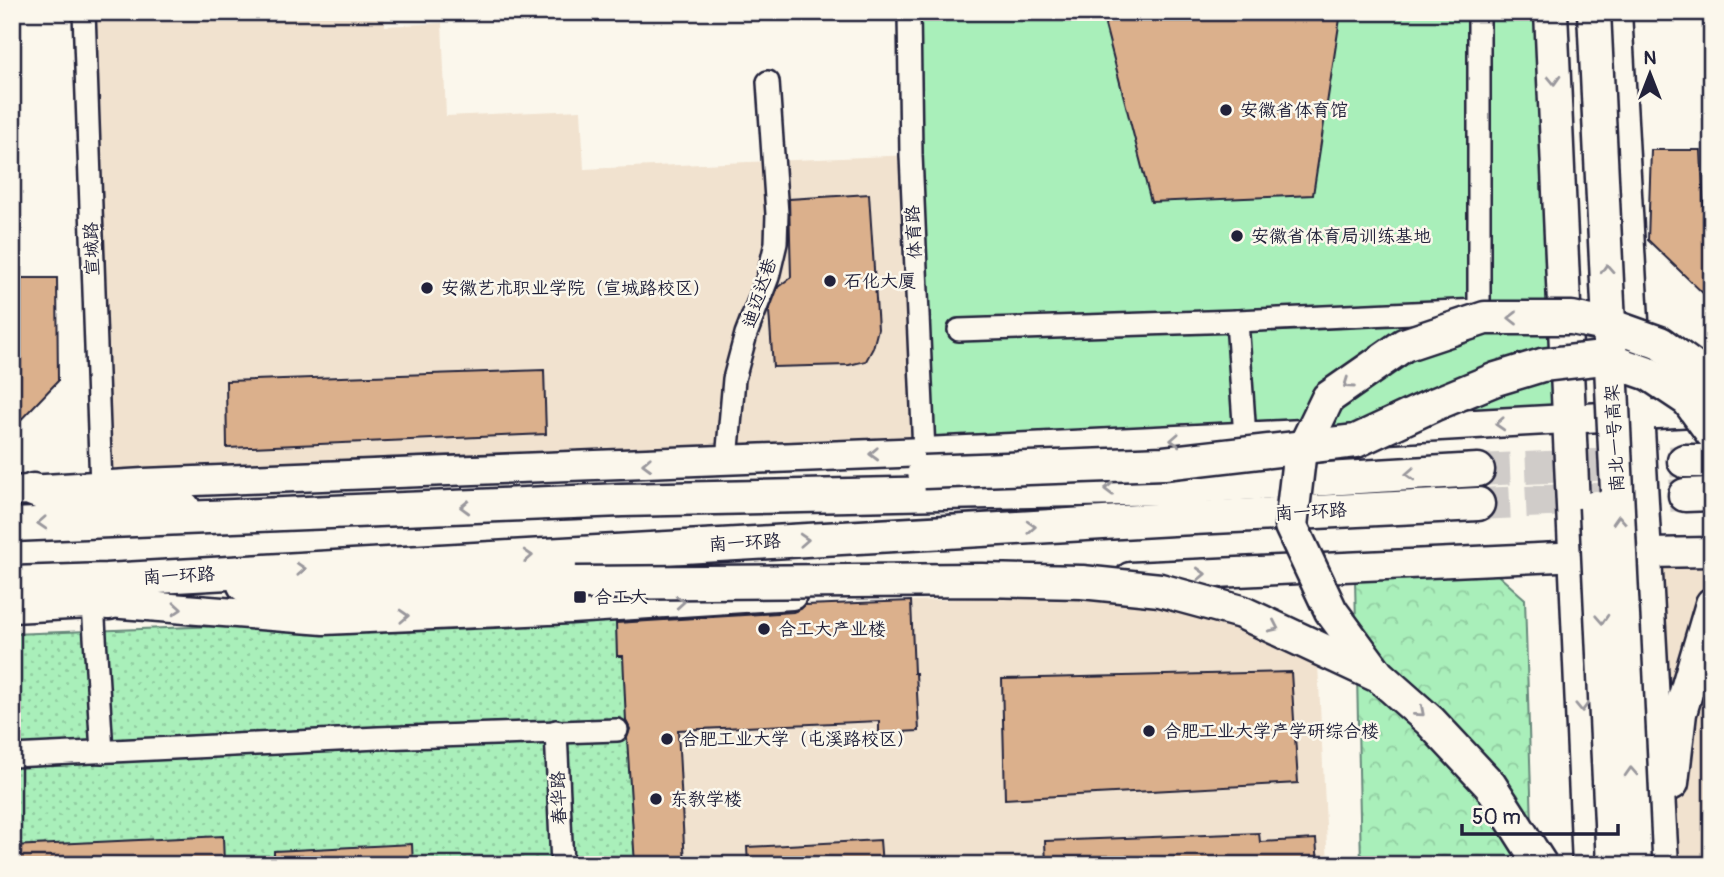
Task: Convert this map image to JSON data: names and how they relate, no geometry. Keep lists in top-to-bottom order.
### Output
{
  "streets": {
    "highway": ["南北一号高架", "南一环路"],
    "street": [
      "体育路",
      "宣城路",
      "迪迈达巷",
      "春华路"
    ]
  },
  "places": {
    "other": [
      "安徽省体育馆",
      "安徽省体育局训练基地",
      "石化大厦",
      "安徽艺术职业学院（宣城路校区）",
      "合工大产业楼",
      "合肥工业大学产学研综合楼",
      "合肥工业大学（屯溪路校区）",
      "东教学楼"
    ],
    "transit": ["合工大"]
  },
  "scale_bar": "50 m",
  "north": "top"
}
